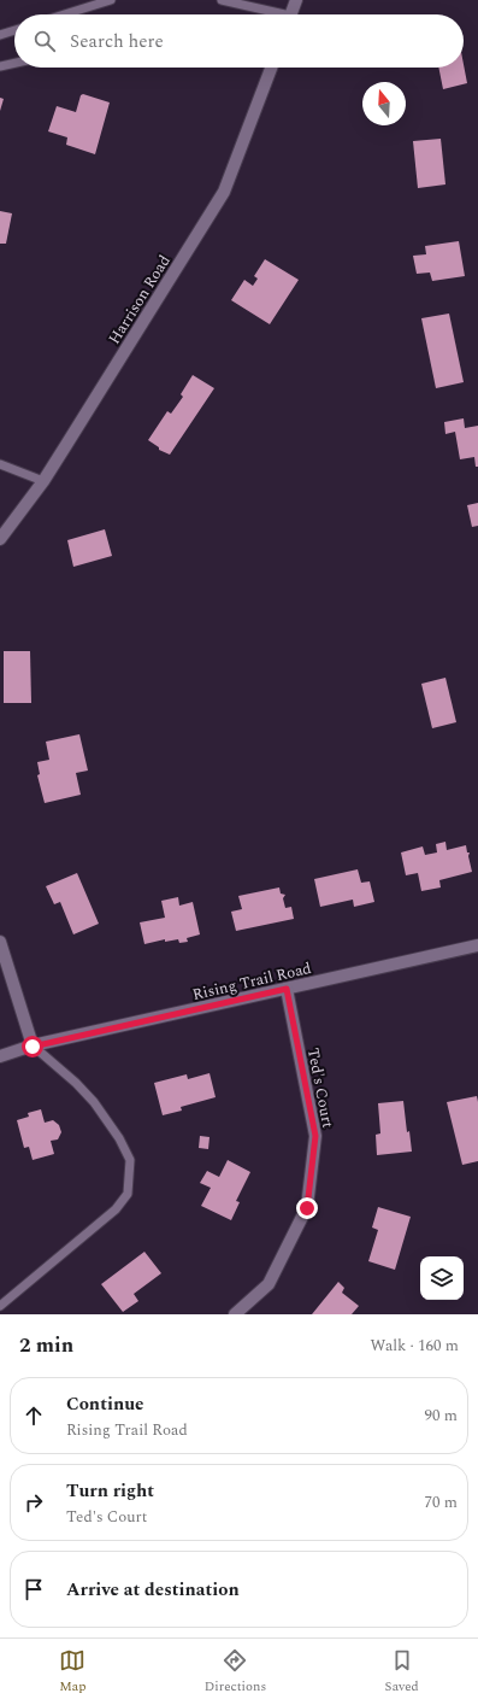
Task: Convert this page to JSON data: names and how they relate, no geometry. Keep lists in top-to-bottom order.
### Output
{
  "streets": {
    "street": ["Harrison Road", "Rising Trail Road", "Ted's Court"]
  },
  "crossings": [
    ["Rising Trail Road", "Ted's Court"]
  ],
  "north": "top",
  "page": {
    "search": "Search here",
    "heading": ["2 min", "Walk · 160 m"],
    "list": [
      ["Continue", "Rising Trail Road", "90 m"],
      ["Turn right", "Ted's Court", "70 m"],
      "Arrive at destination"
    ],
    "nav": ["Map", "Directions", "Saved"]
  }
}
